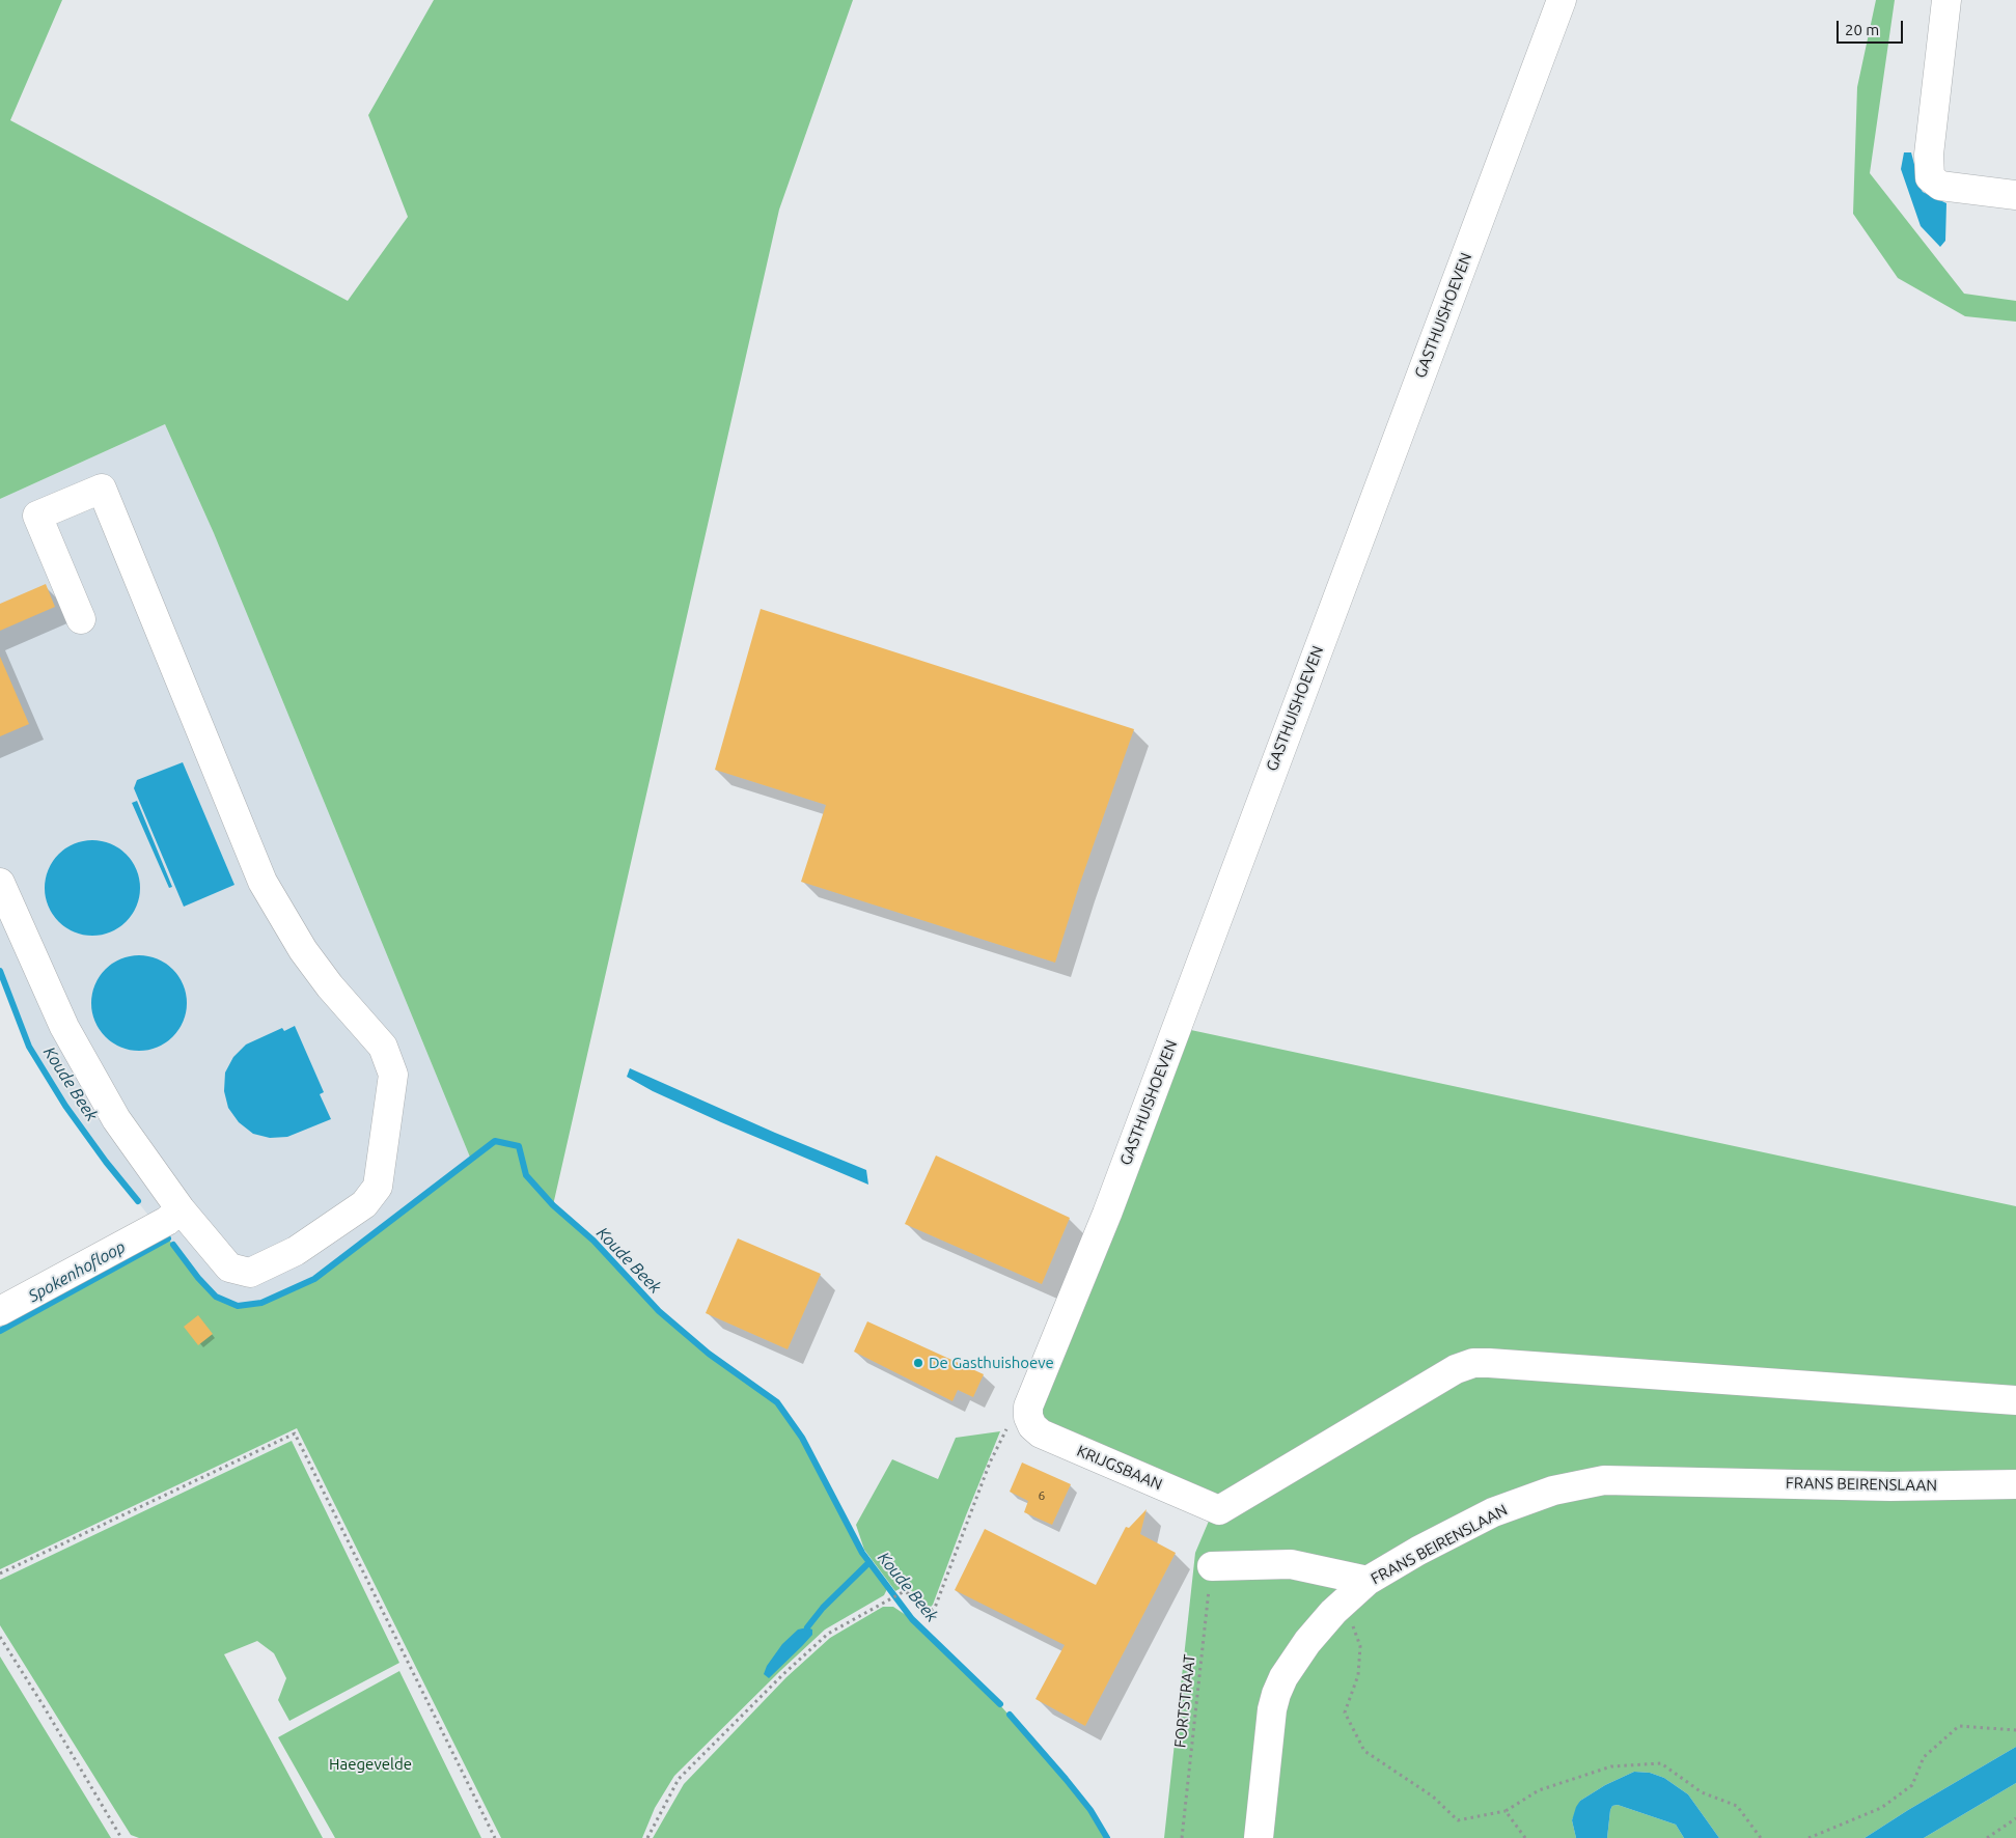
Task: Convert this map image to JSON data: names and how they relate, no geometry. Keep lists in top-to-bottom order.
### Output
{
  "streets": {
    "street": ["GASTHUISHOEVEN", "KRIJGSBAAN", "FRANS BEIRENSLAAN"],
    "path": ["FORTSTRAAT"]
  },
  "crossings": [
    ["GASTHUISHOEVEN", "KRIJGSBAAN"]
  ],
  "water": ["Koude Beek", "Spokenhofloop"],
  "parks": ["Haegevelde"],
  "places": ["De Gasthuishoeve"],
  "house_numbers": ["6"],
  "scale_bar": "20 m"
}
